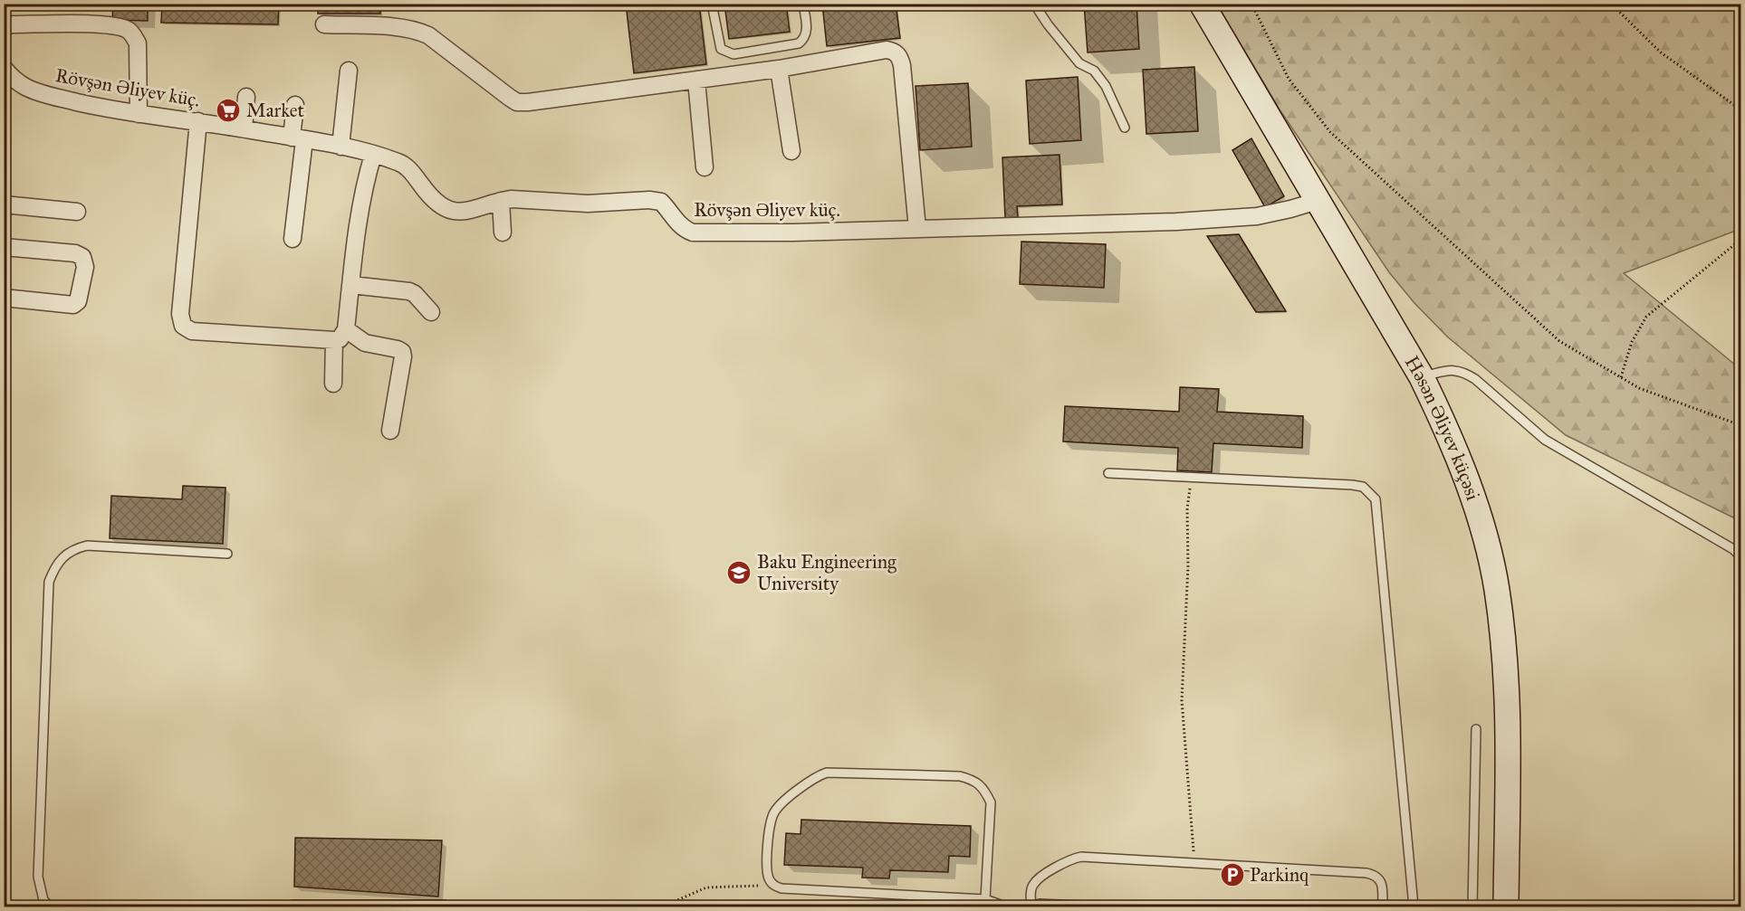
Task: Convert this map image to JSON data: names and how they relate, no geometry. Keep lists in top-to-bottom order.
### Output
{
  "streets": {
    "main road": ["Həsən Əliyev küçəsi"],
    "street": ["Rövşən Əliyev küç."]
  },
  "crossings": [
    ["Rövşən Əliyev küç.", "Həsən Əliyev küçəsi"]
  ],
  "places": {
    "supermarket": ["Market"],
    "school or university": ["Baku Engineering University"],
    "parking": ["Parkinq"]
  }
}
